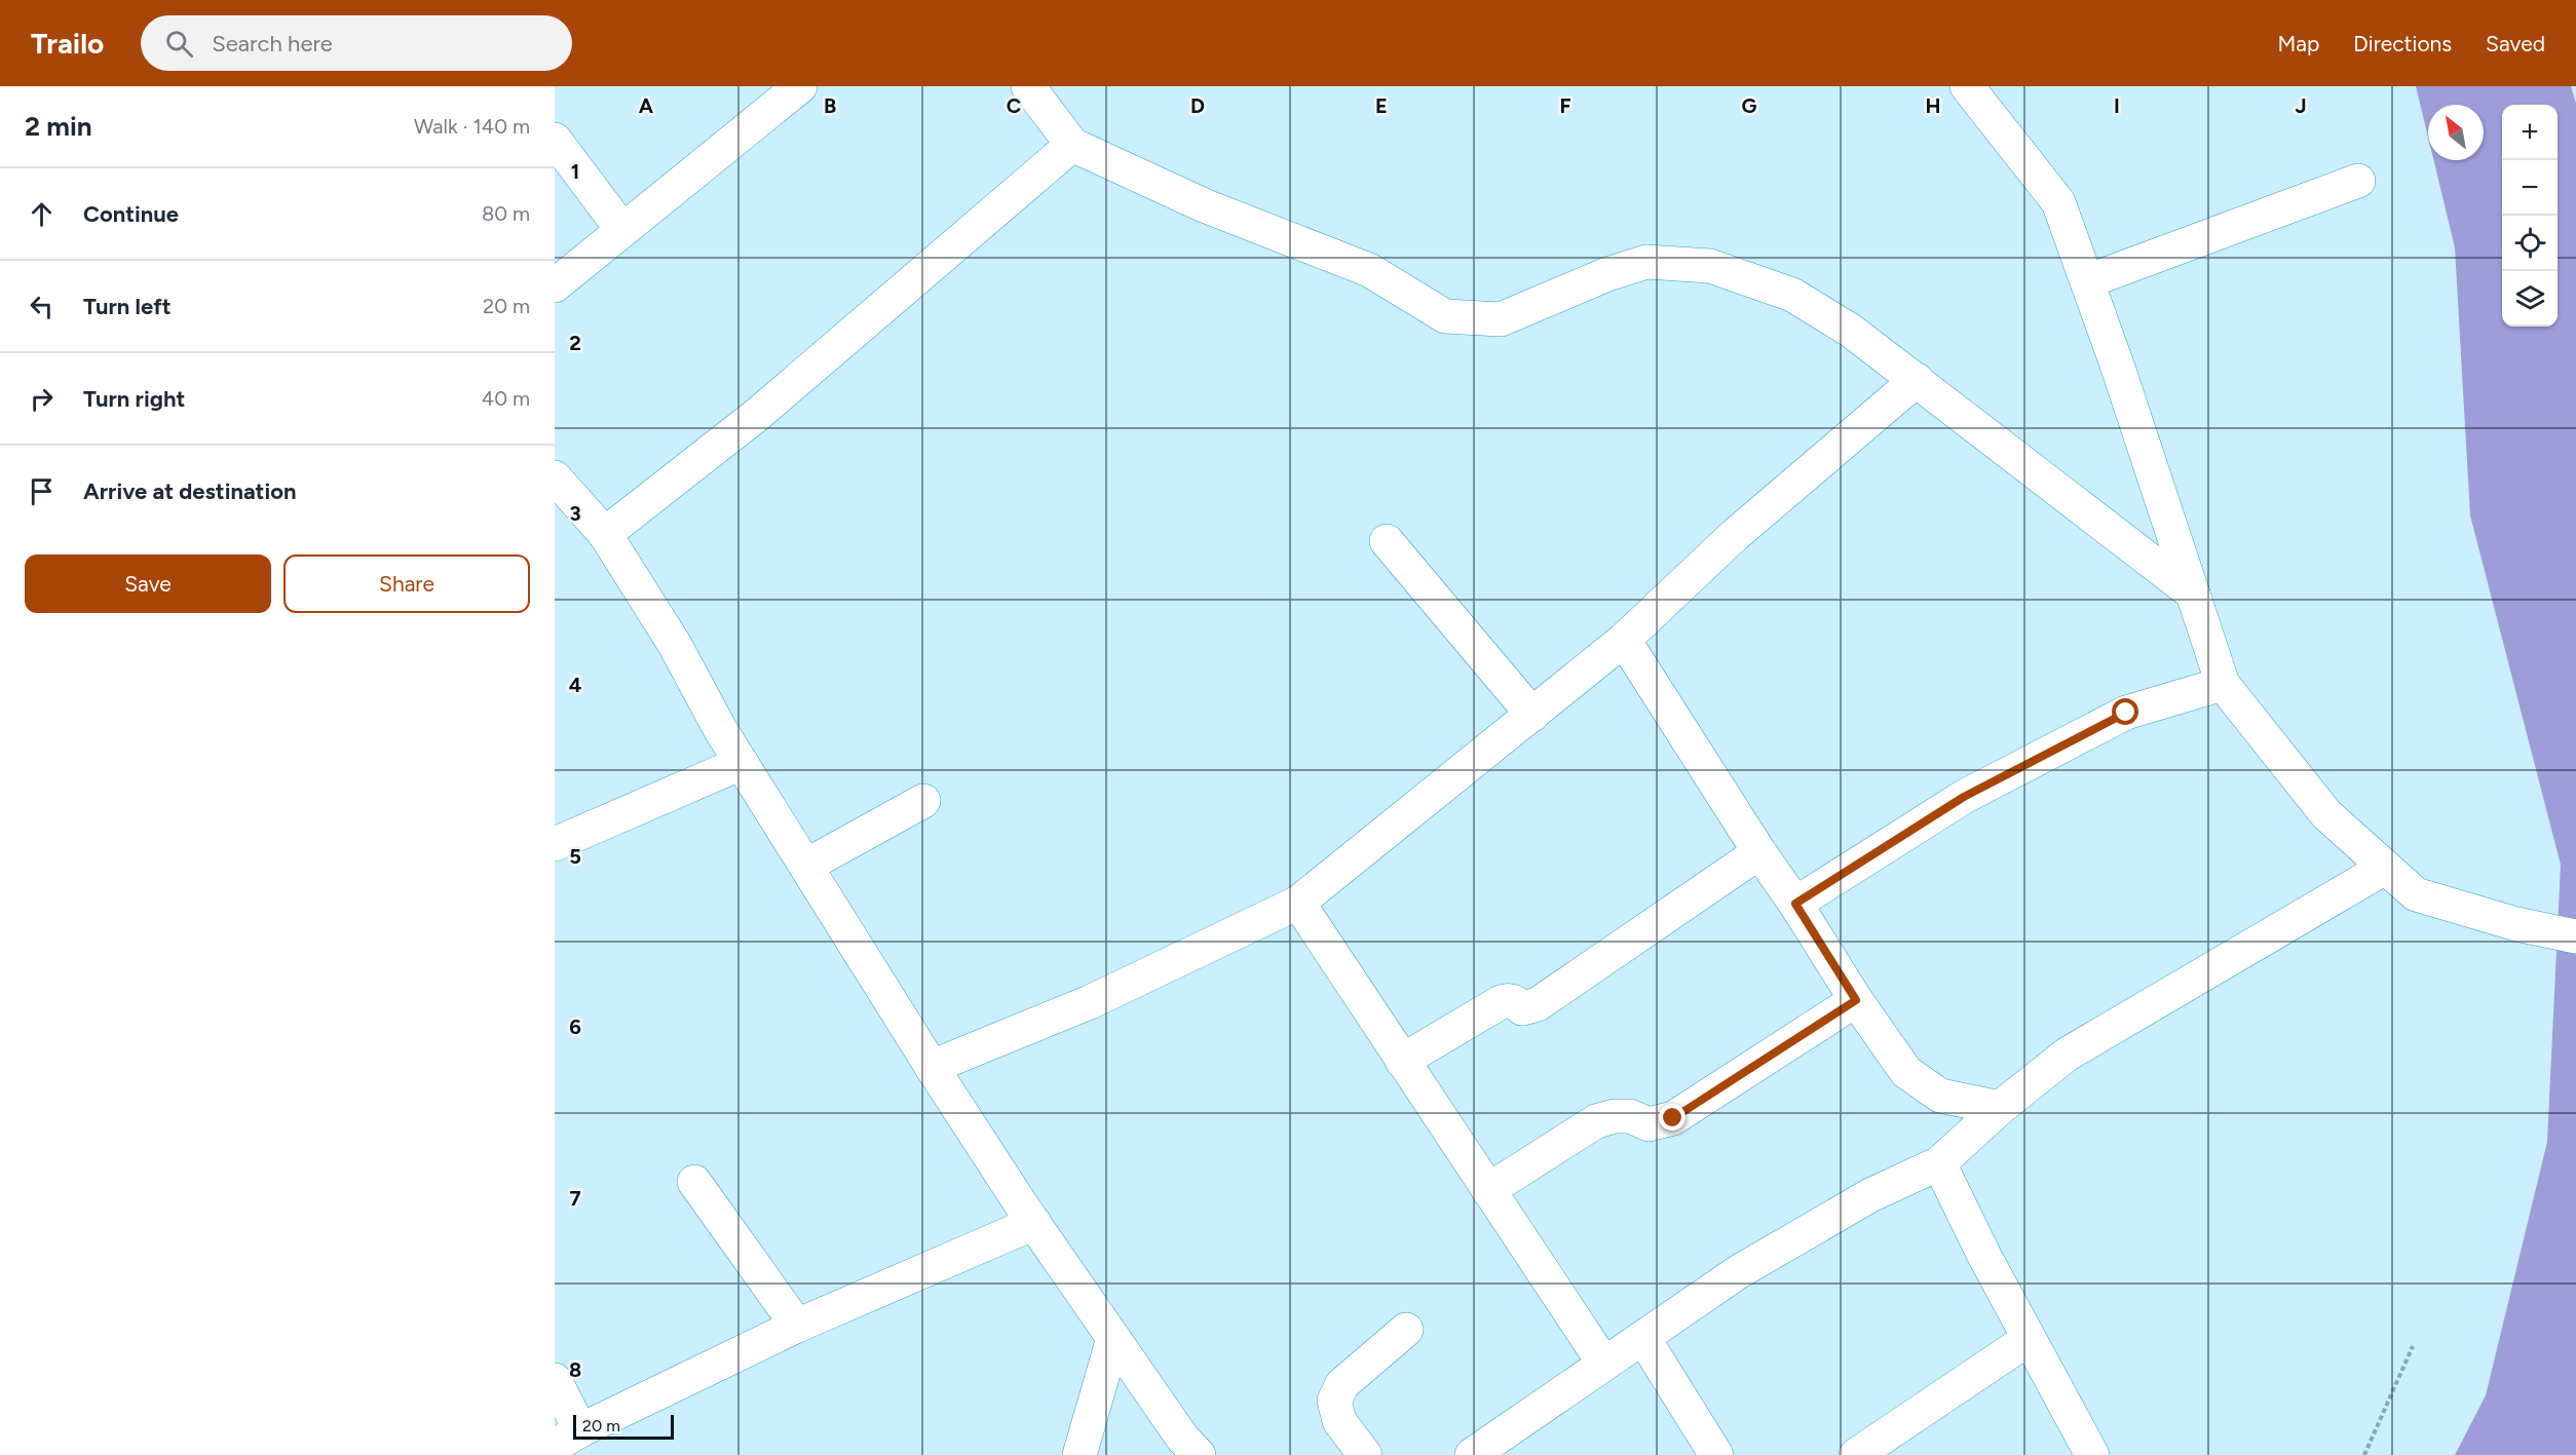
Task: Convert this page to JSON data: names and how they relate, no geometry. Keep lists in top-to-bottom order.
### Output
{
  "scale_bar": "20 m",
  "north": "top left",
  "page": {
    "header": "Trailo",
    "search": "Search here",
    "nav": ["Map", "Directions", "Saved"],
    "heading": ["2 min", "Walk · 140 m"],
    "map_buttons": ["+", "−"],
    "list": [
      ["Continue", "80 m"],
      ["Turn left", "20 m"],
      ["Turn right", "40 m"],
      "Arrive at destination"
    ],
    "buttons": ["Save", "Share"],
    "scale": "20 m"
  },
  "grid": {
    "columns": [
      "A",
      "B",
      "C",
      "D",
      "E",
      "F",
      "G",
      "H",
      "I",
      "J"
    ],
    "rows": [
      "1",
      "2",
      "3",
      "4",
      "5",
      "6",
      "7",
      "8"
    ]
  }
}
